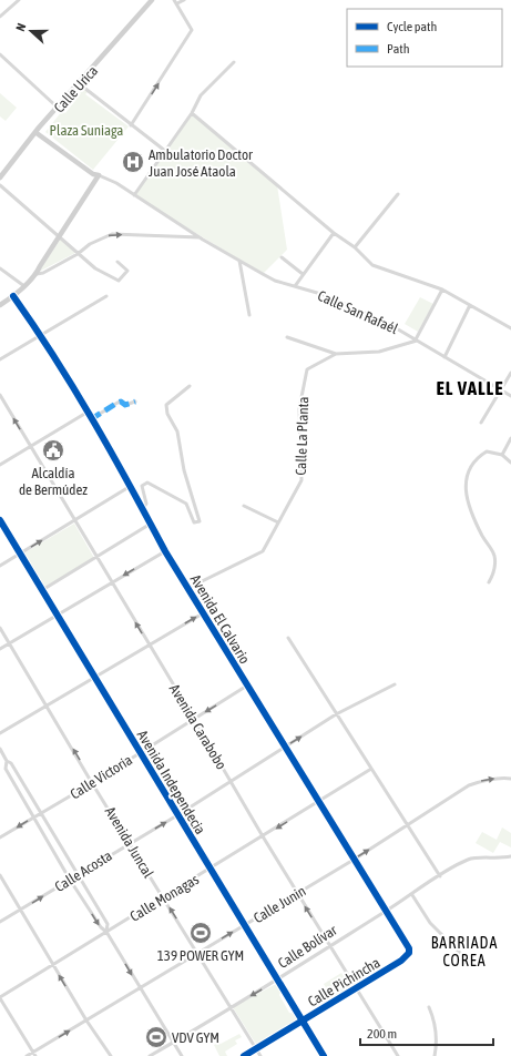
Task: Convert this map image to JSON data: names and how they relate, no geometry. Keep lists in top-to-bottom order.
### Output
{
  "streets": {
    "main road": ["Calle Urica"],
    "street": [
      "Calle San Rafaél",
      "Calle La Planta",
      "Avenida El Calvario",
      "Avenida Carabobo",
      "Calle Victoria",
      "Avenida Independecia",
      "Avenida Juncal",
      "Calle Acosta",
      "Calle Monagas",
      "Calle Junin",
      "Calle Bolívar",
      "Calle Pichincha"
    ]
  },
  "crossings": [
    ["Calle San Rafaél", "Calle La Planta"],
    ["Calle La Planta", "Avenida El Calvario"],
    ["Avenida El Calvario", "Calle Victoria"],
    ["Avenida El Calvario", "Calle Acosta"],
    ["Avenida El Calvario", "Calle Monagas"],
    ["Avenida El Calvario", "Calle Junin"],
    ["Avenida El Calvario", "Calle Bolívar"],
    ["Avenida El Calvario", "Calle Pichincha"],
    ["Avenida Carabobo", "Calle Victoria"],
    ["Avenida Carabobo", "Calle Acosta"],
    ["Avenida Carabobo", "Calle Monagas"],
    ["Avenida Carabobo", "Calle Junin"],
    ["Avenida Carabobo", "Calle Bolívar"],
    ["Avenida Carabobo", "Calle Pichincha"],
    ["Calle Victoria", "Avenida Independecia"],
    ["Calle Victoria", "Avenida Juncal"],
    ["Avenida Independecia", "Calle Acosta"],
    ["Avenida Independecia", "Calle Monagas"],
    ["Avenida Independecia", "Calle Junin"],
    ["Avenida Independecia", "Calle Bolívar"],
    ["Avenida Independecia", "Calle Pichincha"],
    ["Avenida Juncal", "Calle Acosta"],
    ["Avenida Juncal", "Calle Monagas"],
    ["Avenida Juncal", "Calle Junin"],
    ["Avenida Juncal", "Calle Bolívar"],
    ["Avenida Juncal", "Calle Pichincha"]
  ],
  "one_way": ["Calle Victoria", "Calle Acosta", "Calle Junin"],
  "districts": ["EL VALLE", "BARRIADA COREA"],
  "parks": ["Plaza Suniaga"],
  "places": {
    "hospital": ["Ambulatorio Doctor Juan José Ataola"],
    "public building": ["Alcaldía de Bermúdez"],
    "sports": ["139 POWER GYM", "VDV GYM"]
  },
  "legend": ["Cycle path", "Path"],
  "scale_bar": "200 m",
  "north": "left"
}
